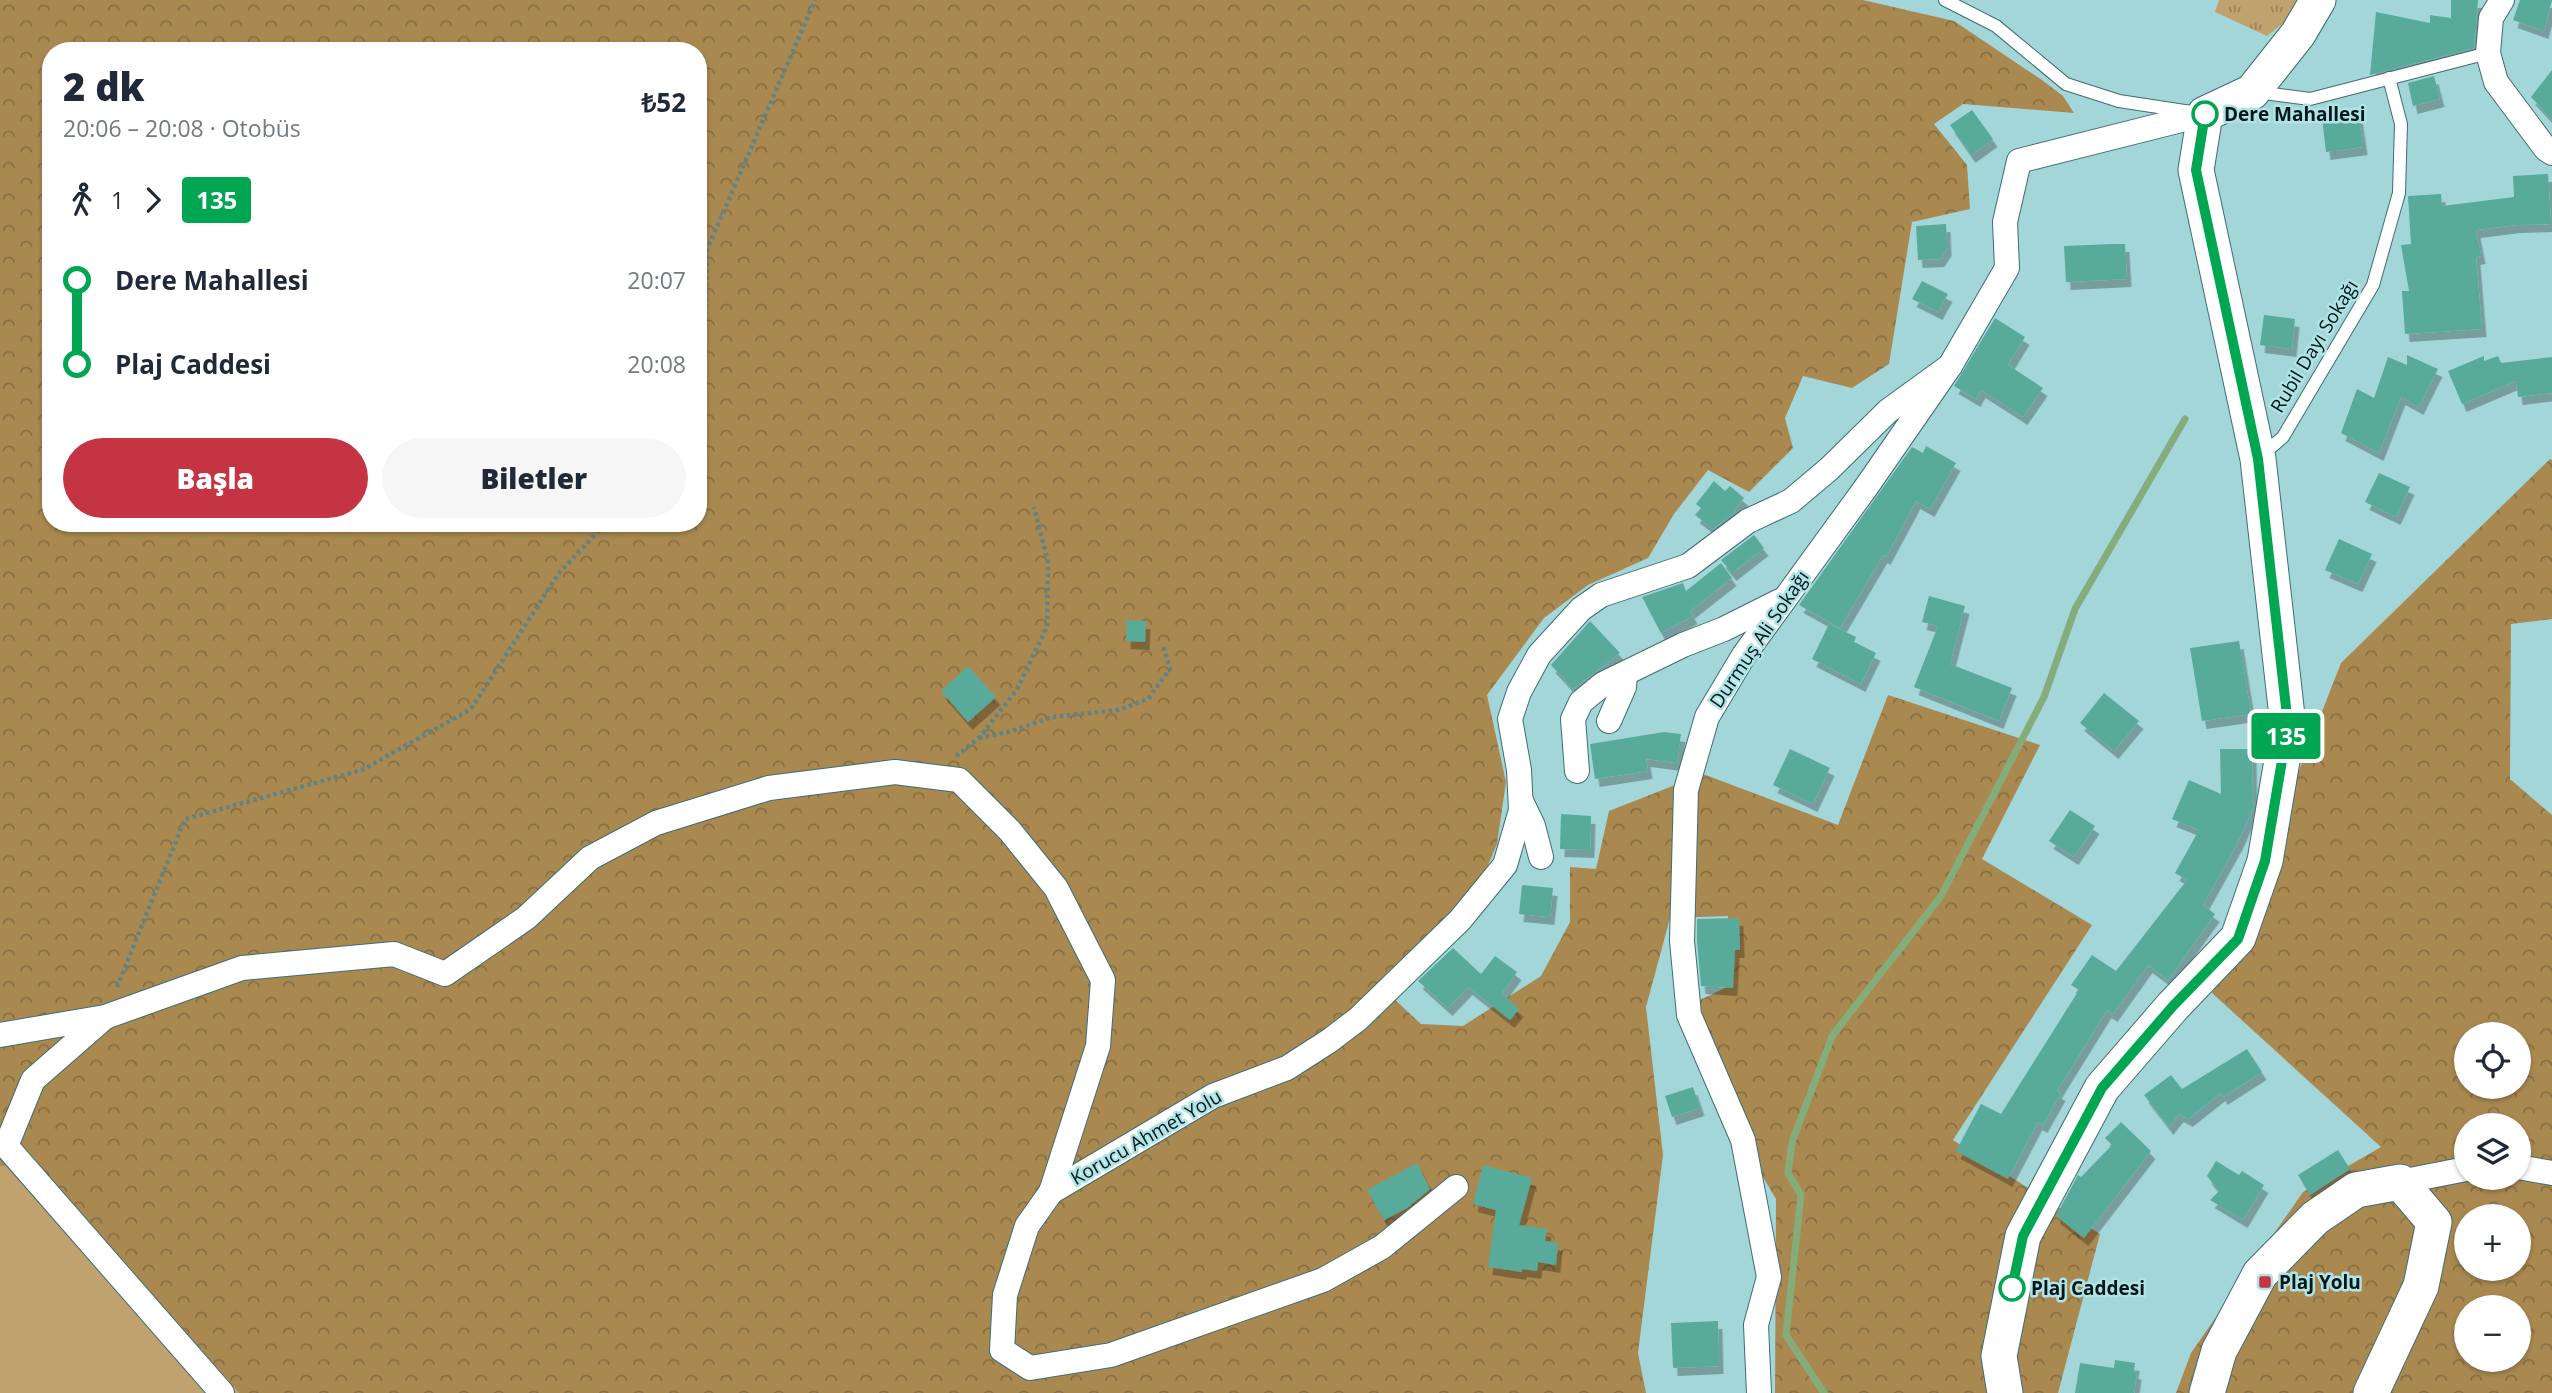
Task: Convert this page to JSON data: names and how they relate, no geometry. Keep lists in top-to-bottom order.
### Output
{
  "streets": {
    "street": ["Durmuş Ali Sokağı", "Korucu Ahmet Yolu"],
    "lane": ["Rubil Dayı Sokağı"]
  },
  "crossings": [
    ["Durmuş Ali Sokağı", "Korucu Ahmet Yolu"]
  ],
  "places": {
    "other": ["Dere Mahallesi", "Plaj Caddesi"],
    "transit": ["Plaj Yolu"]
  },
  "lines": ["bus line 135"],
  "page": {
    "on_map": "135",
    "heading": ["2 dk", "20:06 – 20:08 · Otobüs", "₺52"],
    "legs": ["1", "135"],
    "list": [
      {
        "name": "Dere Mahallesi",
        "value": "20:07"
      },
      {
        "name": "Plaj Caddesi",
        "value": "20:08"
      }
    ],
    "buttons": ["Başla", "Biletler"],
    "map_buttons": ["+", "−"]
  }
}
